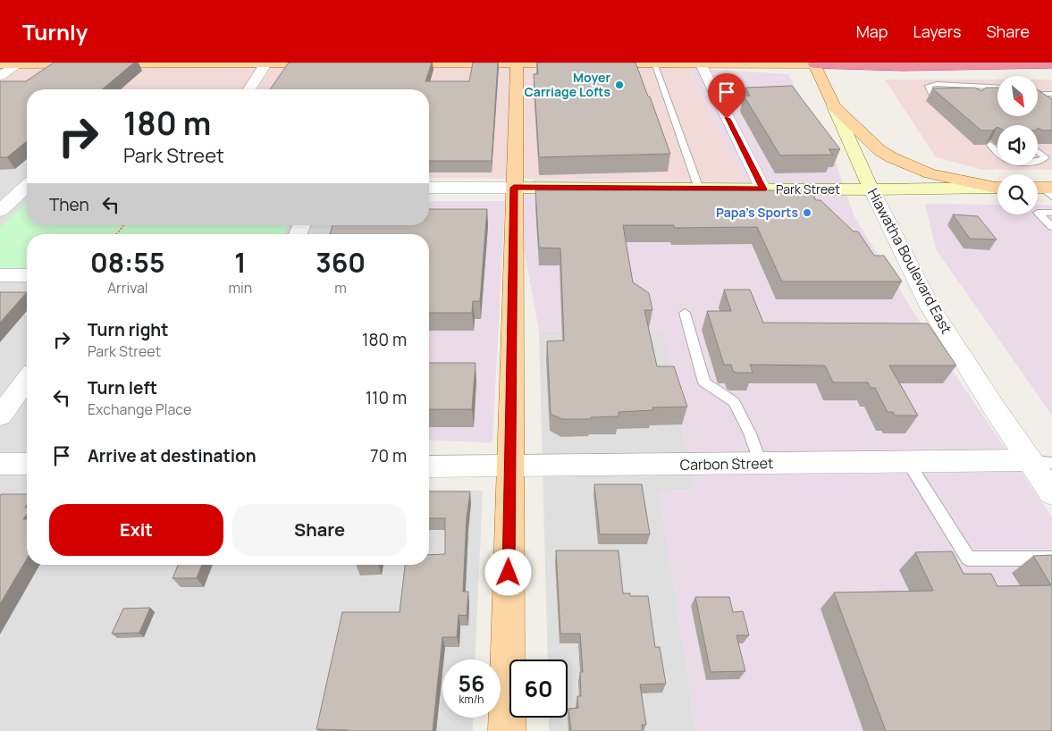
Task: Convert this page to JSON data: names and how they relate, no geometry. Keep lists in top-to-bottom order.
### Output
{
  "streets": {
    "main road": ["Park Street", "Hiawatha Boulevard East"],
    "street": ["Carbon Street"]
  },
  "crossings": [
    ["Park Street", "Hiawatha Boulevard East"],
    ["Hiawatha Boulevard East", "Carbon Street"]
  ],
  "places": ["Moyer Carriage Lofts", "Papa's Sports"],
  "north": "bottom right",
  "page": {
    "header": "Turnly",
    "nav": ["Map", "Layers", "Share"],
    "turn": ["180 m", "Park Street"],
    "then": "Then",
    "eta": [
      "08:55",
      "Arrival",
      "1",
      "min",
      "360",
      "m"
    ],
    "list": [
      {
        "name": "Turn right",
        "note": "Park Street",
        "value": "180 m"
      },
      {
        "name": "Turn left",
        "note": "Exchange Place",
        "value": "110 m"
      },
      {
        "name": "Arrive at destination",
        "value": "70 m"
      }
    ],
    "buttons": ["Exit", "Share"],
    "speed": "56 km/h",
    "limit": "60"
  }
}
